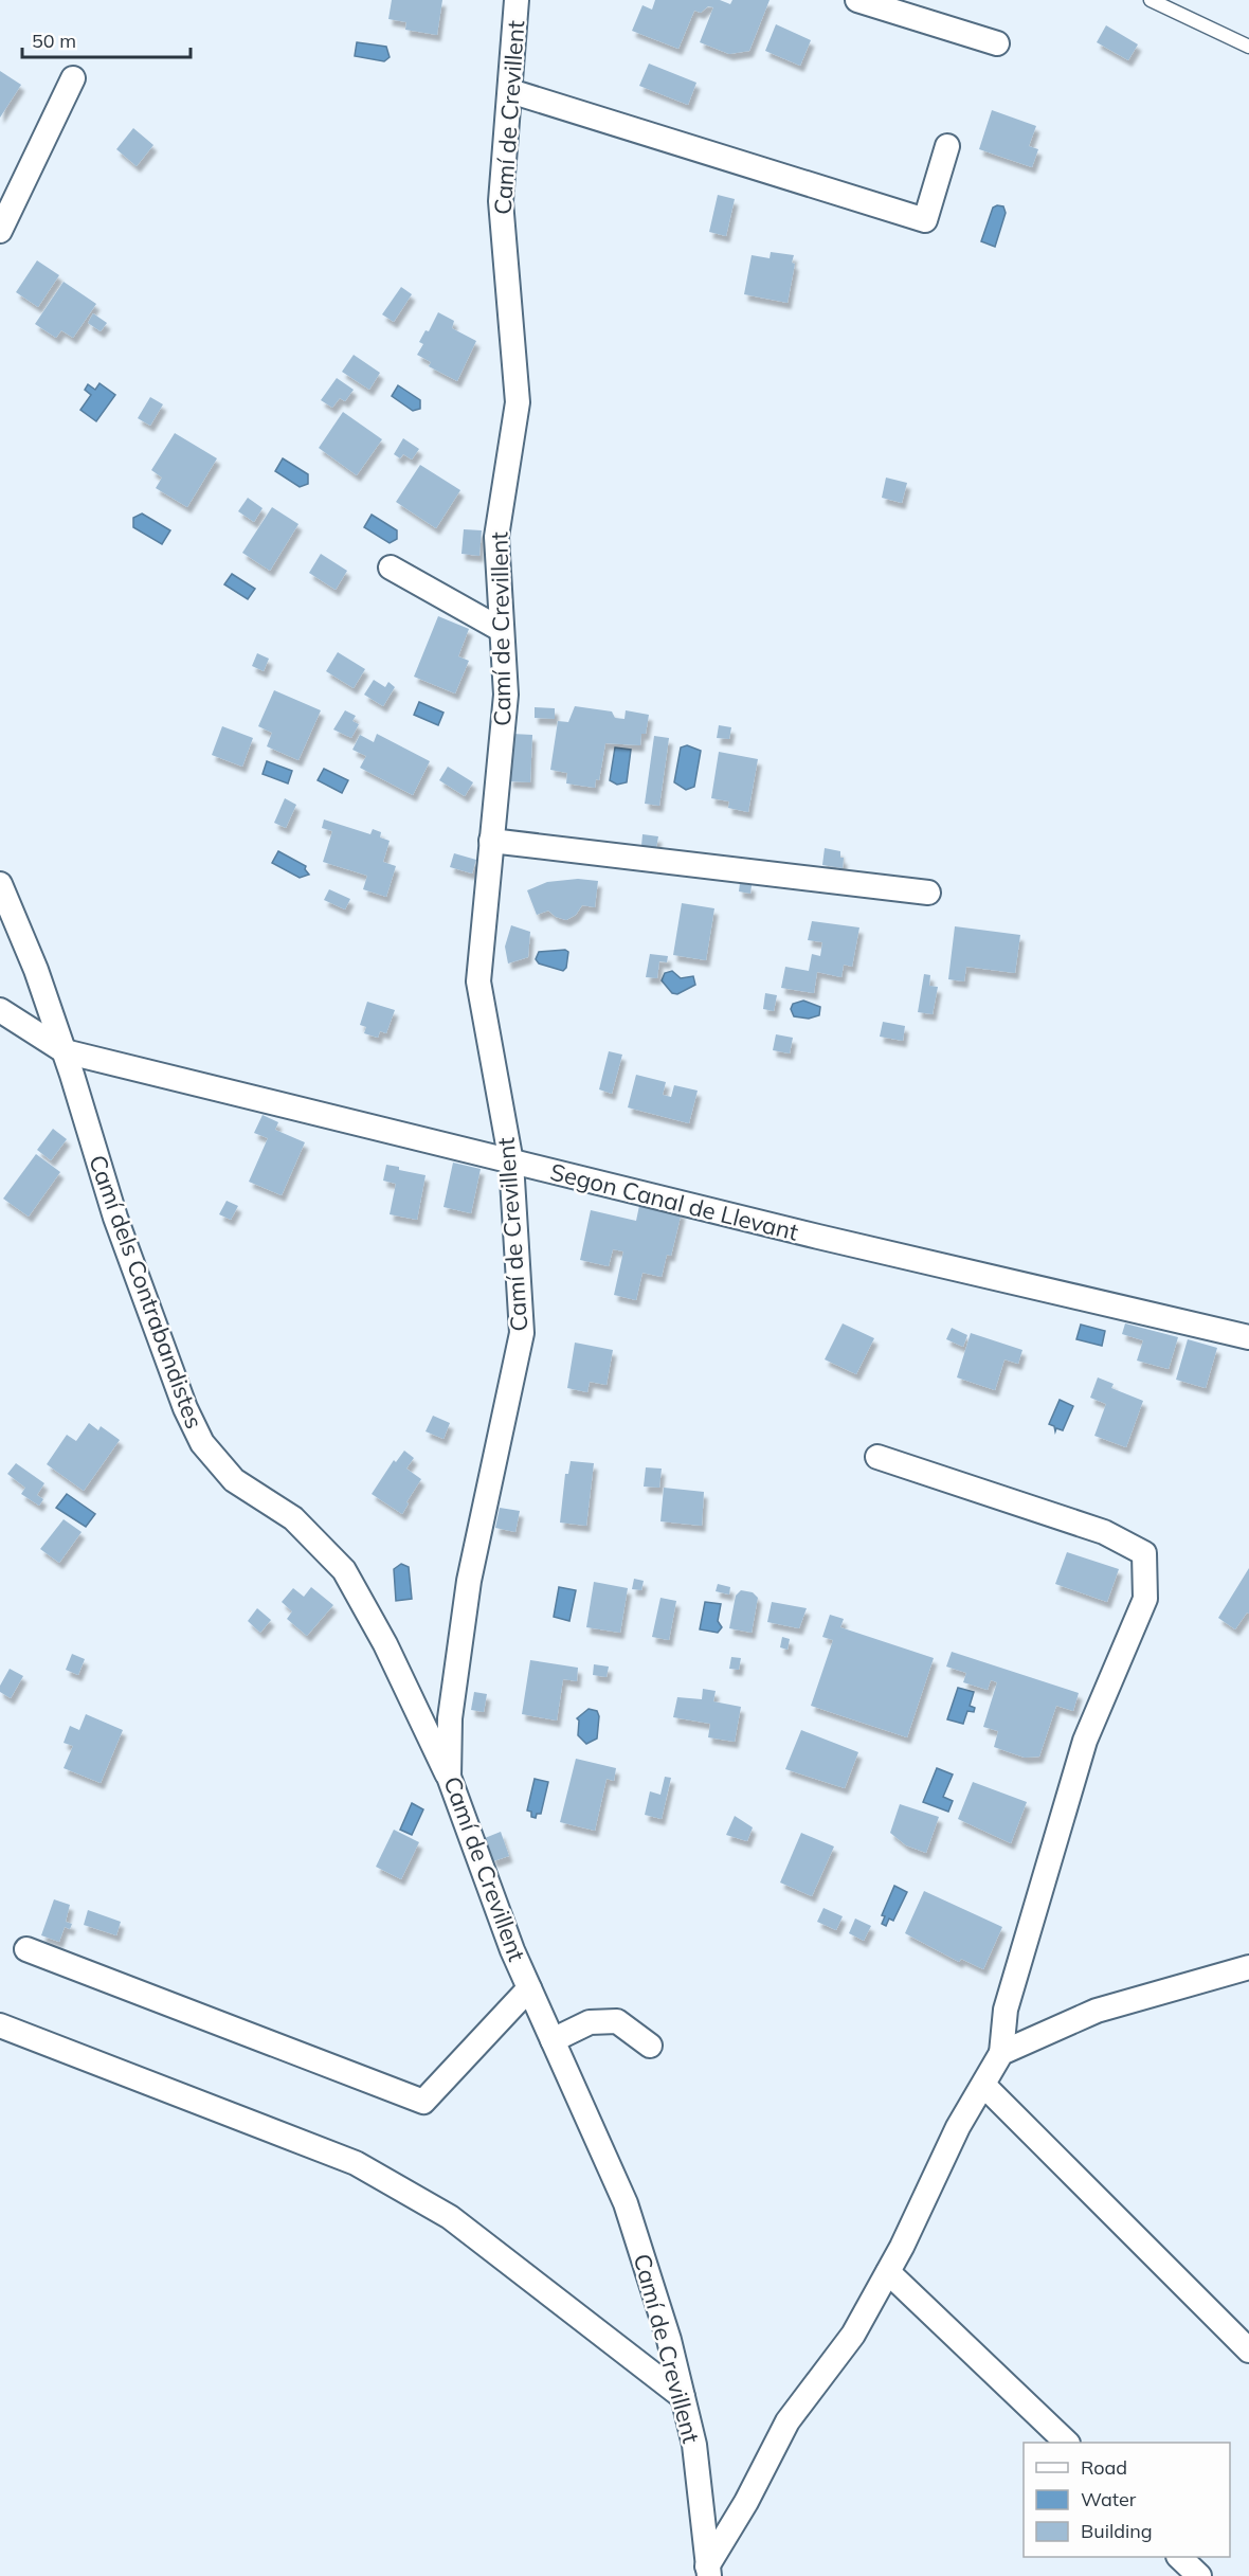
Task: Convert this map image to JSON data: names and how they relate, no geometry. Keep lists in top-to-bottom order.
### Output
{
  "streets": {
    "street": ["Camí de Crevillent", "Segon Canal de Llevant", "Camí dels Contrabandistes"]
  },
  "crossings": [
    ["Camí de Crevillent", "Segon Canal de Llevant"],
    ["Camí de Crevillent", "Camí dels Contrabandistes"],
    ["Segon Canal de Llevant", "Camí dels Contrabandistes"]
  ],
  "legend": ["Road", "Water", "Building"],
  "scale_bar": "50 m"
}
